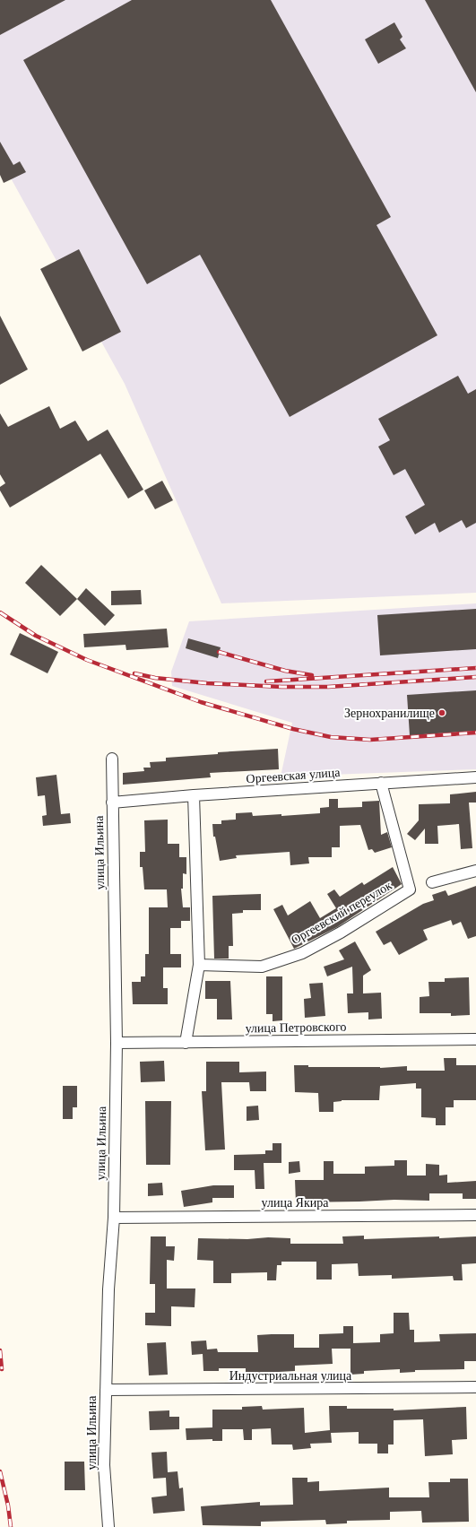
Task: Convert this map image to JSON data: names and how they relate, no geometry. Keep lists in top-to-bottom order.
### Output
{
  "streets": {
    "street": [
      "Оргеевская улица",
      "улица Ильина",
      "Оргеевский переулок",
      "улица Петровского",
      "улица Якира",
      "Индустриальная улица"
    ]
  },
  "crossings": [
    ["Оргеевская улица", "улица Ильина"],
    ["Оргеевская улица", "Оргеевский переулок"],
    ["улица Ильина", "улица Петровского"],
    ["улица Ильина", "улица Якира"],
    ["улица Ильина", "Индустриальная улица"]
  ],
  "places": ["Зернохранилище"]
}
